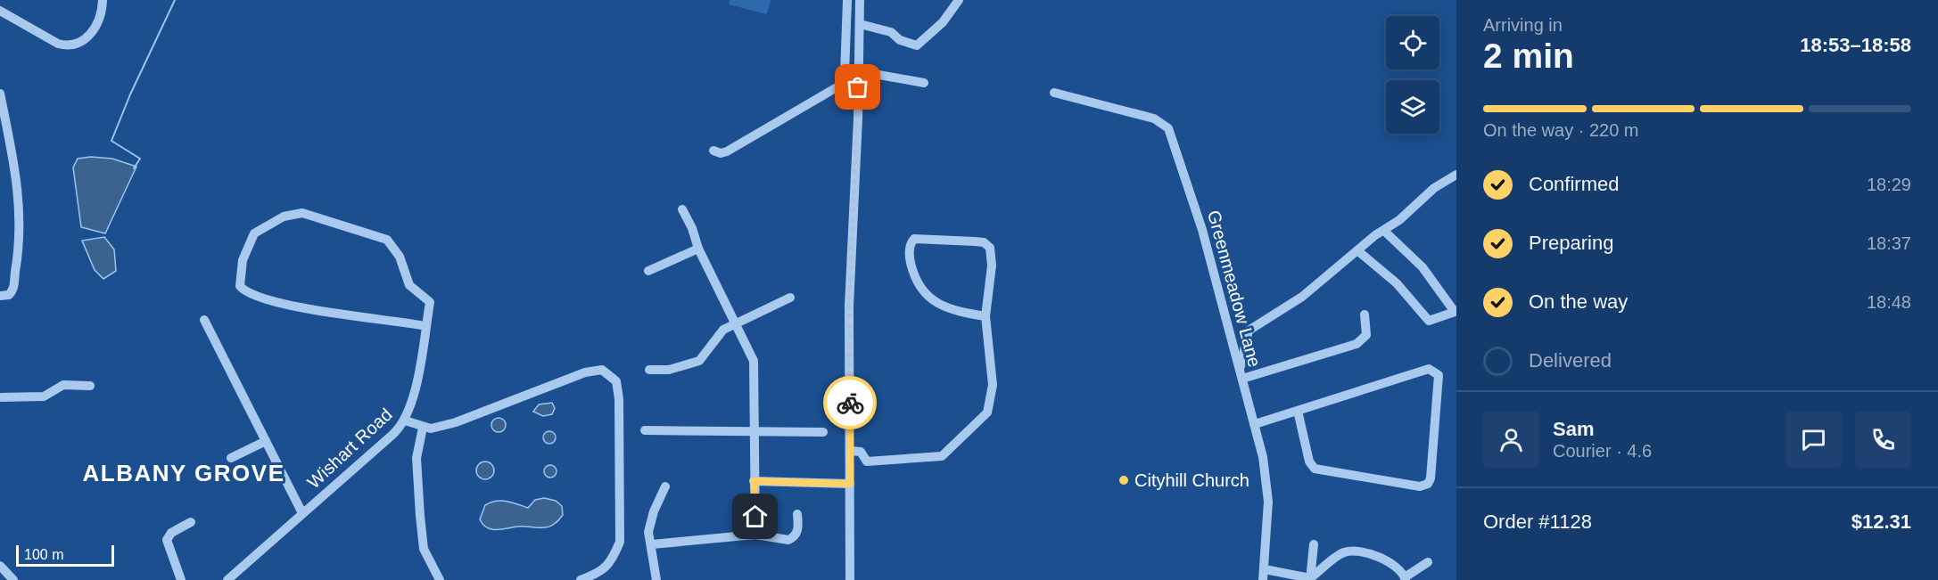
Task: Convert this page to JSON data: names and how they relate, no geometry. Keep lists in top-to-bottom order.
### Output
{
  "streets": {
    "street": ["Greenmeadow Lane", "Wishart Road"]
  },
  "districts": ["ALBANY GROVE"],
  "places": ["Cityhill Church"],
  "scale_bar": "100 m",
  "page": {
    "heading": ["2 min", "Arriving in", "18:53–18:58"],
    "panel": [
      "Sam",
      "Courier · 4.6",
      "Order #1128",
      "$12.31"
    ],
    "bar": "On the way · 220 m",
    "list": [
      ["Confirmed", "18:29"],
      ["Preparing", "18:37"],
      ["On the way", "18:48"],
      "Delivered"
    ],
    "scale": "100 m"
  }
}
